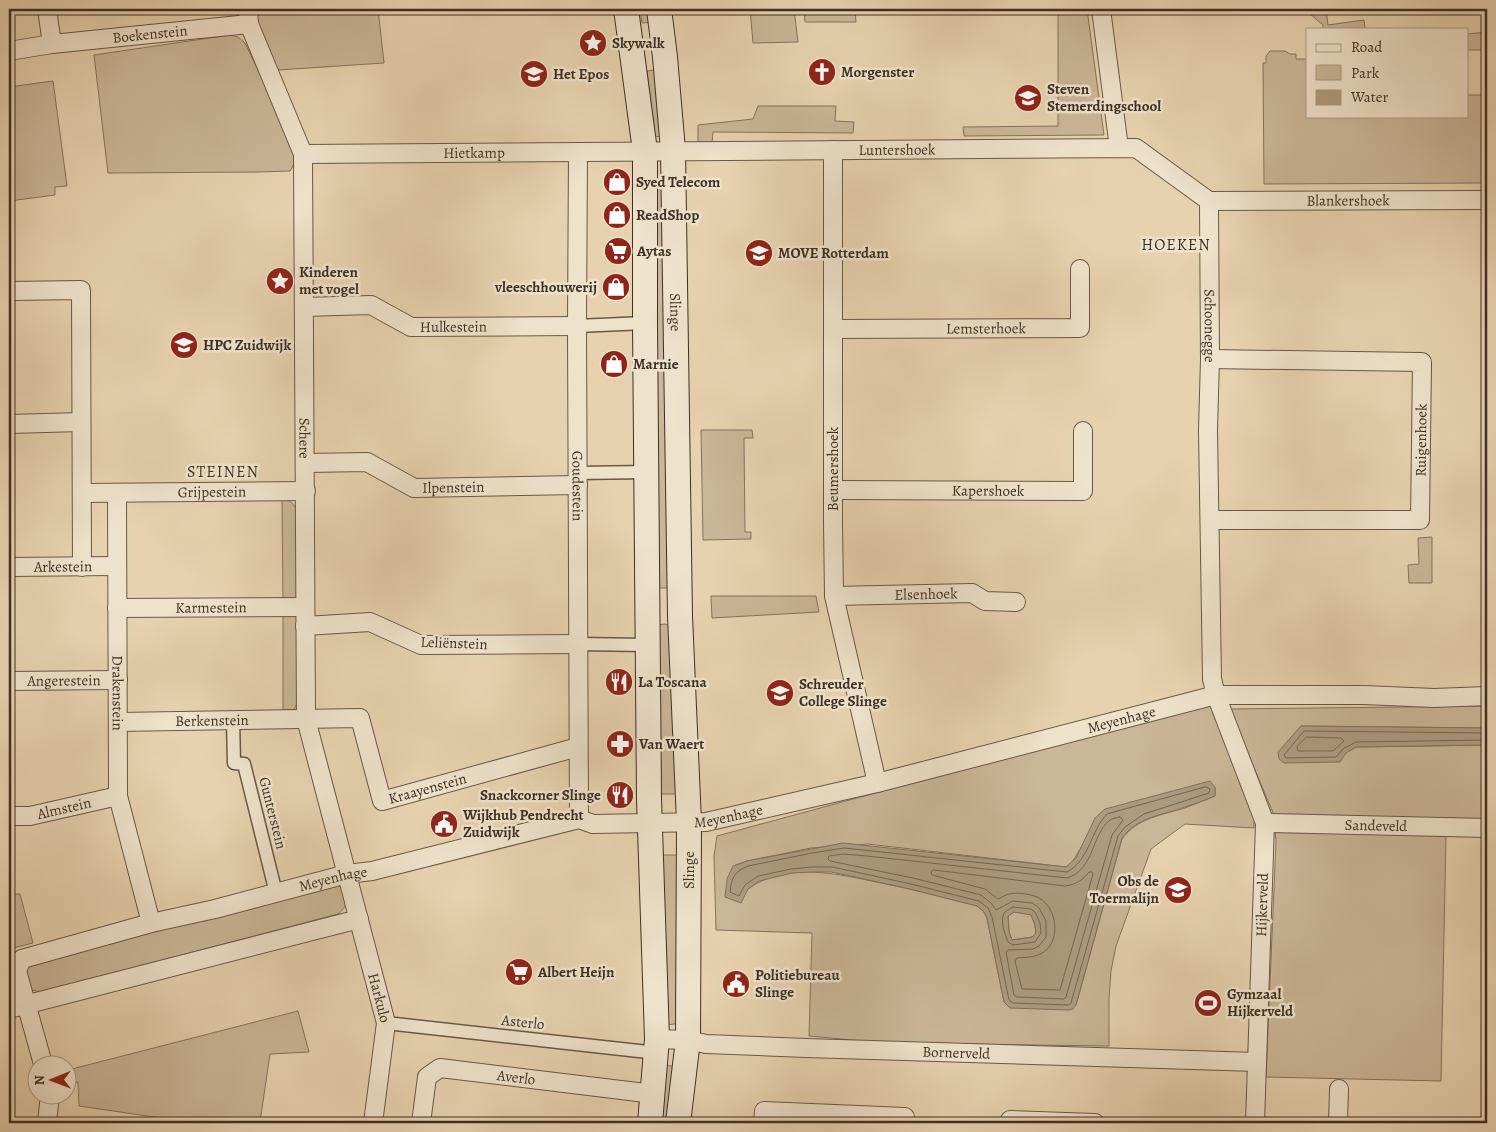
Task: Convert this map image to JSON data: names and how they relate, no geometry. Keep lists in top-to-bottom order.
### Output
{
  "streets": {
    "main road": ["Slinge"],
    "street": [
      "Boekenstein",
      "Luntershoek",
      "Hietkamp",
      "Blankershoek",
      "Schoonegge",
      "Hulkestein",
      "Lemsterhoek",
      "Schere",
      "Ruigenhoek",
      "Beumershoek",
      "Goudestein",
      "Ilpenstein",
      "Kapershoek",
      "Grijpestein",
      "Arkestein",
      "Elsenhoek",
      "Karmestein",
      "Leliënstein",
      "Angerestein",
      "Drakenstein",
      "Meyenhage",
      "Berkenstein",
      "Kraayenstein",
      "Almstein",
      "Gunterstein",
      "Sandeveld",
      "Hijkerveld",
      "Harkulo",
      "Asterlo",
      "Bornerveld",
      "Averlo"
    ]
  },
  "crossings": [
    ["Boekenstein", "Schere"],
    ["Luntershoek", "Hietkamp"],
    ["Luntershoek", "Slinge"],
    ["Luntershoek", "Beumershoek"],
    ["Hietkamp", "Slinge"],
    ["Hietkamp", "Schere"],
    ["Hietkamp", "Goudestein"],
    ["Blankershoek", "Schoonegge"],
    ["Slinge", "Hulkestein"],
    ["Slinge", "Goudestein"],
    ["Slinge", "Meyenhage"],
    ["Slinge", "Asterlo"],
    ["Slinge", "Bornerveld"],
    ["Slinge", "Averlo"],
    ["Schoonegge", "Ruigenhoek"],
    ["Schoonegge", "Meyenhage"],
    ["Schoonegge", "Hijkerveld"],
    ["Hulkestein", "Schere"],
    ["Hulkestein", "Goudestein"],
    ["Lemsterhoek", "Beumershoek"],
    ["Schere", "Ilpenstein"],
    ["Schere", "Grijpestein"],
    ["Schere", "Karmestein"],
    ["Schere", "Leliënstein"],
    ["Schere", "Meyenhage"],
    ["Schere", "Berkenstein"],
    ["Schere", "Kraayenstein"],
    ["Schere", "Harkulo"],
    ["Beumershoek", "Kapershoek"],
    ["Beumershoek", "Elsenhoek"],
    ["Beumershoek", "Meyenhage"],
    ["Goudestein", "Ilpenstein"],
    ["Goudestein", "Leliënstein"],
    ["Goudestein", "Meyenhage"],
    ["Goudestein", "Kraayenstein"],
    ["Grijpestein", "Drakenstein"],
    ["Arkestein", "Drakenstein"],
    ["Karmestein", "Drakenstein"],
    ["Angerestein", "Drakenstein"],
    ["Drakenstein", "Meyenhage"],
    ["Drakenstein", "Berkenstein"],
    ["Drakenstein", "Almstein"],
    ["Meyenhage", "Gunterstein"],
    ["Meyenhage", "Hijkerveld"],
    ["Meyenhage", "Harkulo"],
    ["Berkenstein", "Kraayenstein"],
    ["Berkenstein", "Gunterstein"],
    ["Sandeveld", "Hijkerveld"],
    ["Hijkerveld", "Bornerveld"],
    ["Harkulo", "Asterlo"],
    ["Asterlo", "Bornerveld"]
  ],
  "districts": ["HOEKEN", "STEINEN"],
  "places": {
    "place": ["Skywalk", "Kinderen met vogel"],
    "church": ["Morgenster"],
    "school or university": [
      "Het Epos",
      "Steven Stemerdingschool",
      "MOVE Rotterdam",
      "HPC Zuidwijk",
      "Schreuder College Slinge",
      "Obs de Toermalijn"
    ],
    "shop": [
      "Syed Telecom",
      "ReadShop",
      "vleeschhouwerij",
      "Marnie"
    ],
    "supermarket": ["Aytas", "Albert Heijn"],
    "restaurant": ["La Toscana", "Snackcorner Slinge"],
    "pharmacy": ["Van Waert"],
    "public building": ["Wijkhub Pendrecht Zuidwijk", "Politiebureau Slinge"],
    "sports": ["Gymzaal Hijkerveld"]
  },
  "legend": ["Road", "Park", "Water"],
  "north": "left"
}
